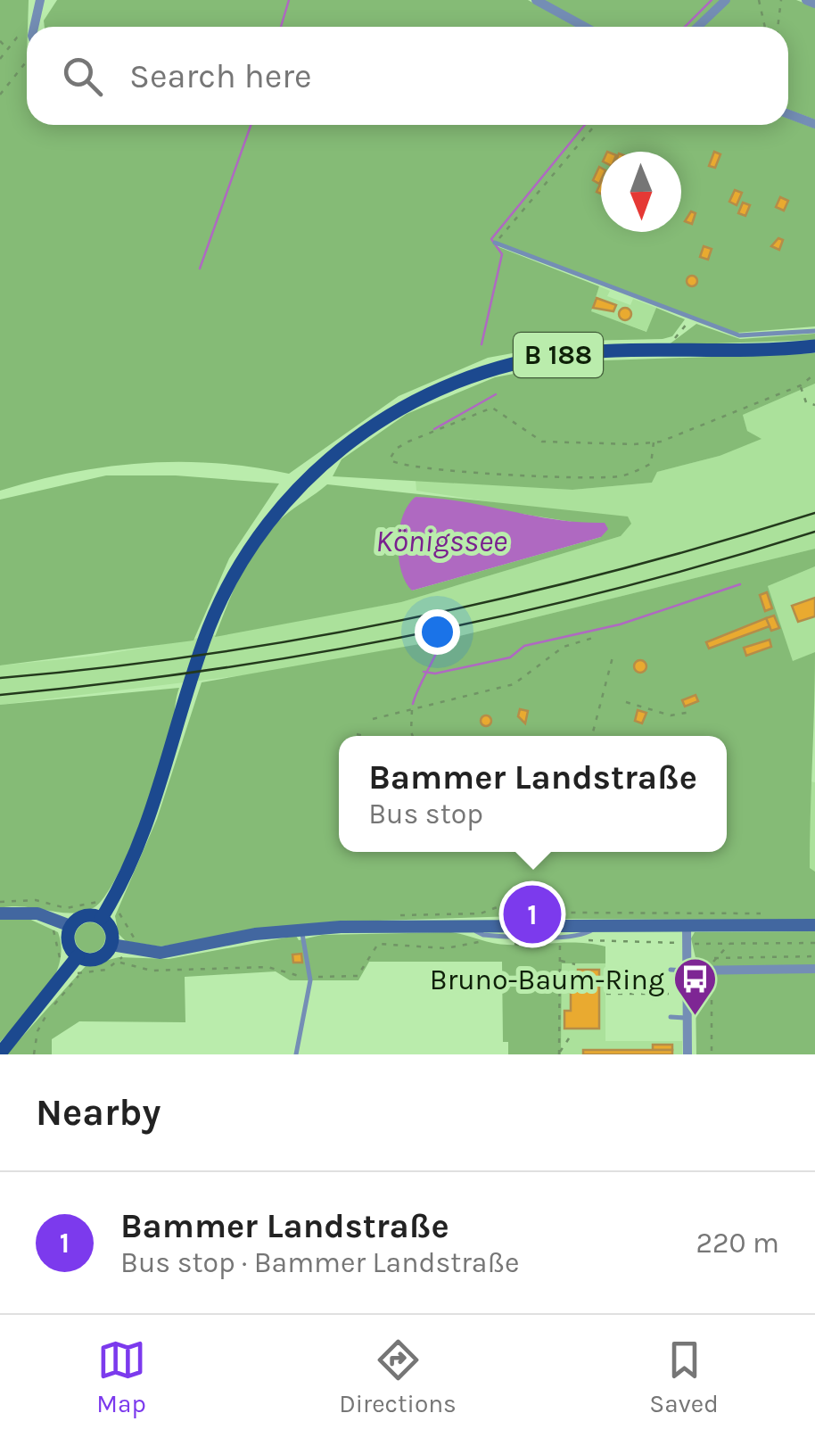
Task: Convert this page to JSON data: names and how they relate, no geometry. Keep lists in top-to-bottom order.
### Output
{
  "streets": {
    "main road": ["B 188"]
  },
  "water": ["Königssee"],
  "places": {
    "bus stop": ["Bruno-Baum-Ring"]
  },
  "north": "bottom",
  "page": {
    "search": "Search here",
    "popup": ["Bammer Landstraße", "Bus stop"],
    "pins": "1",
    "heading": "Nearby",
    "list": [
      {
        "mark": "1",
        "name": "Bammer Landstraße",
        "note": "Bus stop · Bammer Landstraße",
        "value": "220 m"
      }
    ],
    "nav": ["Map", "Directions", "Saved"]
  }
}
